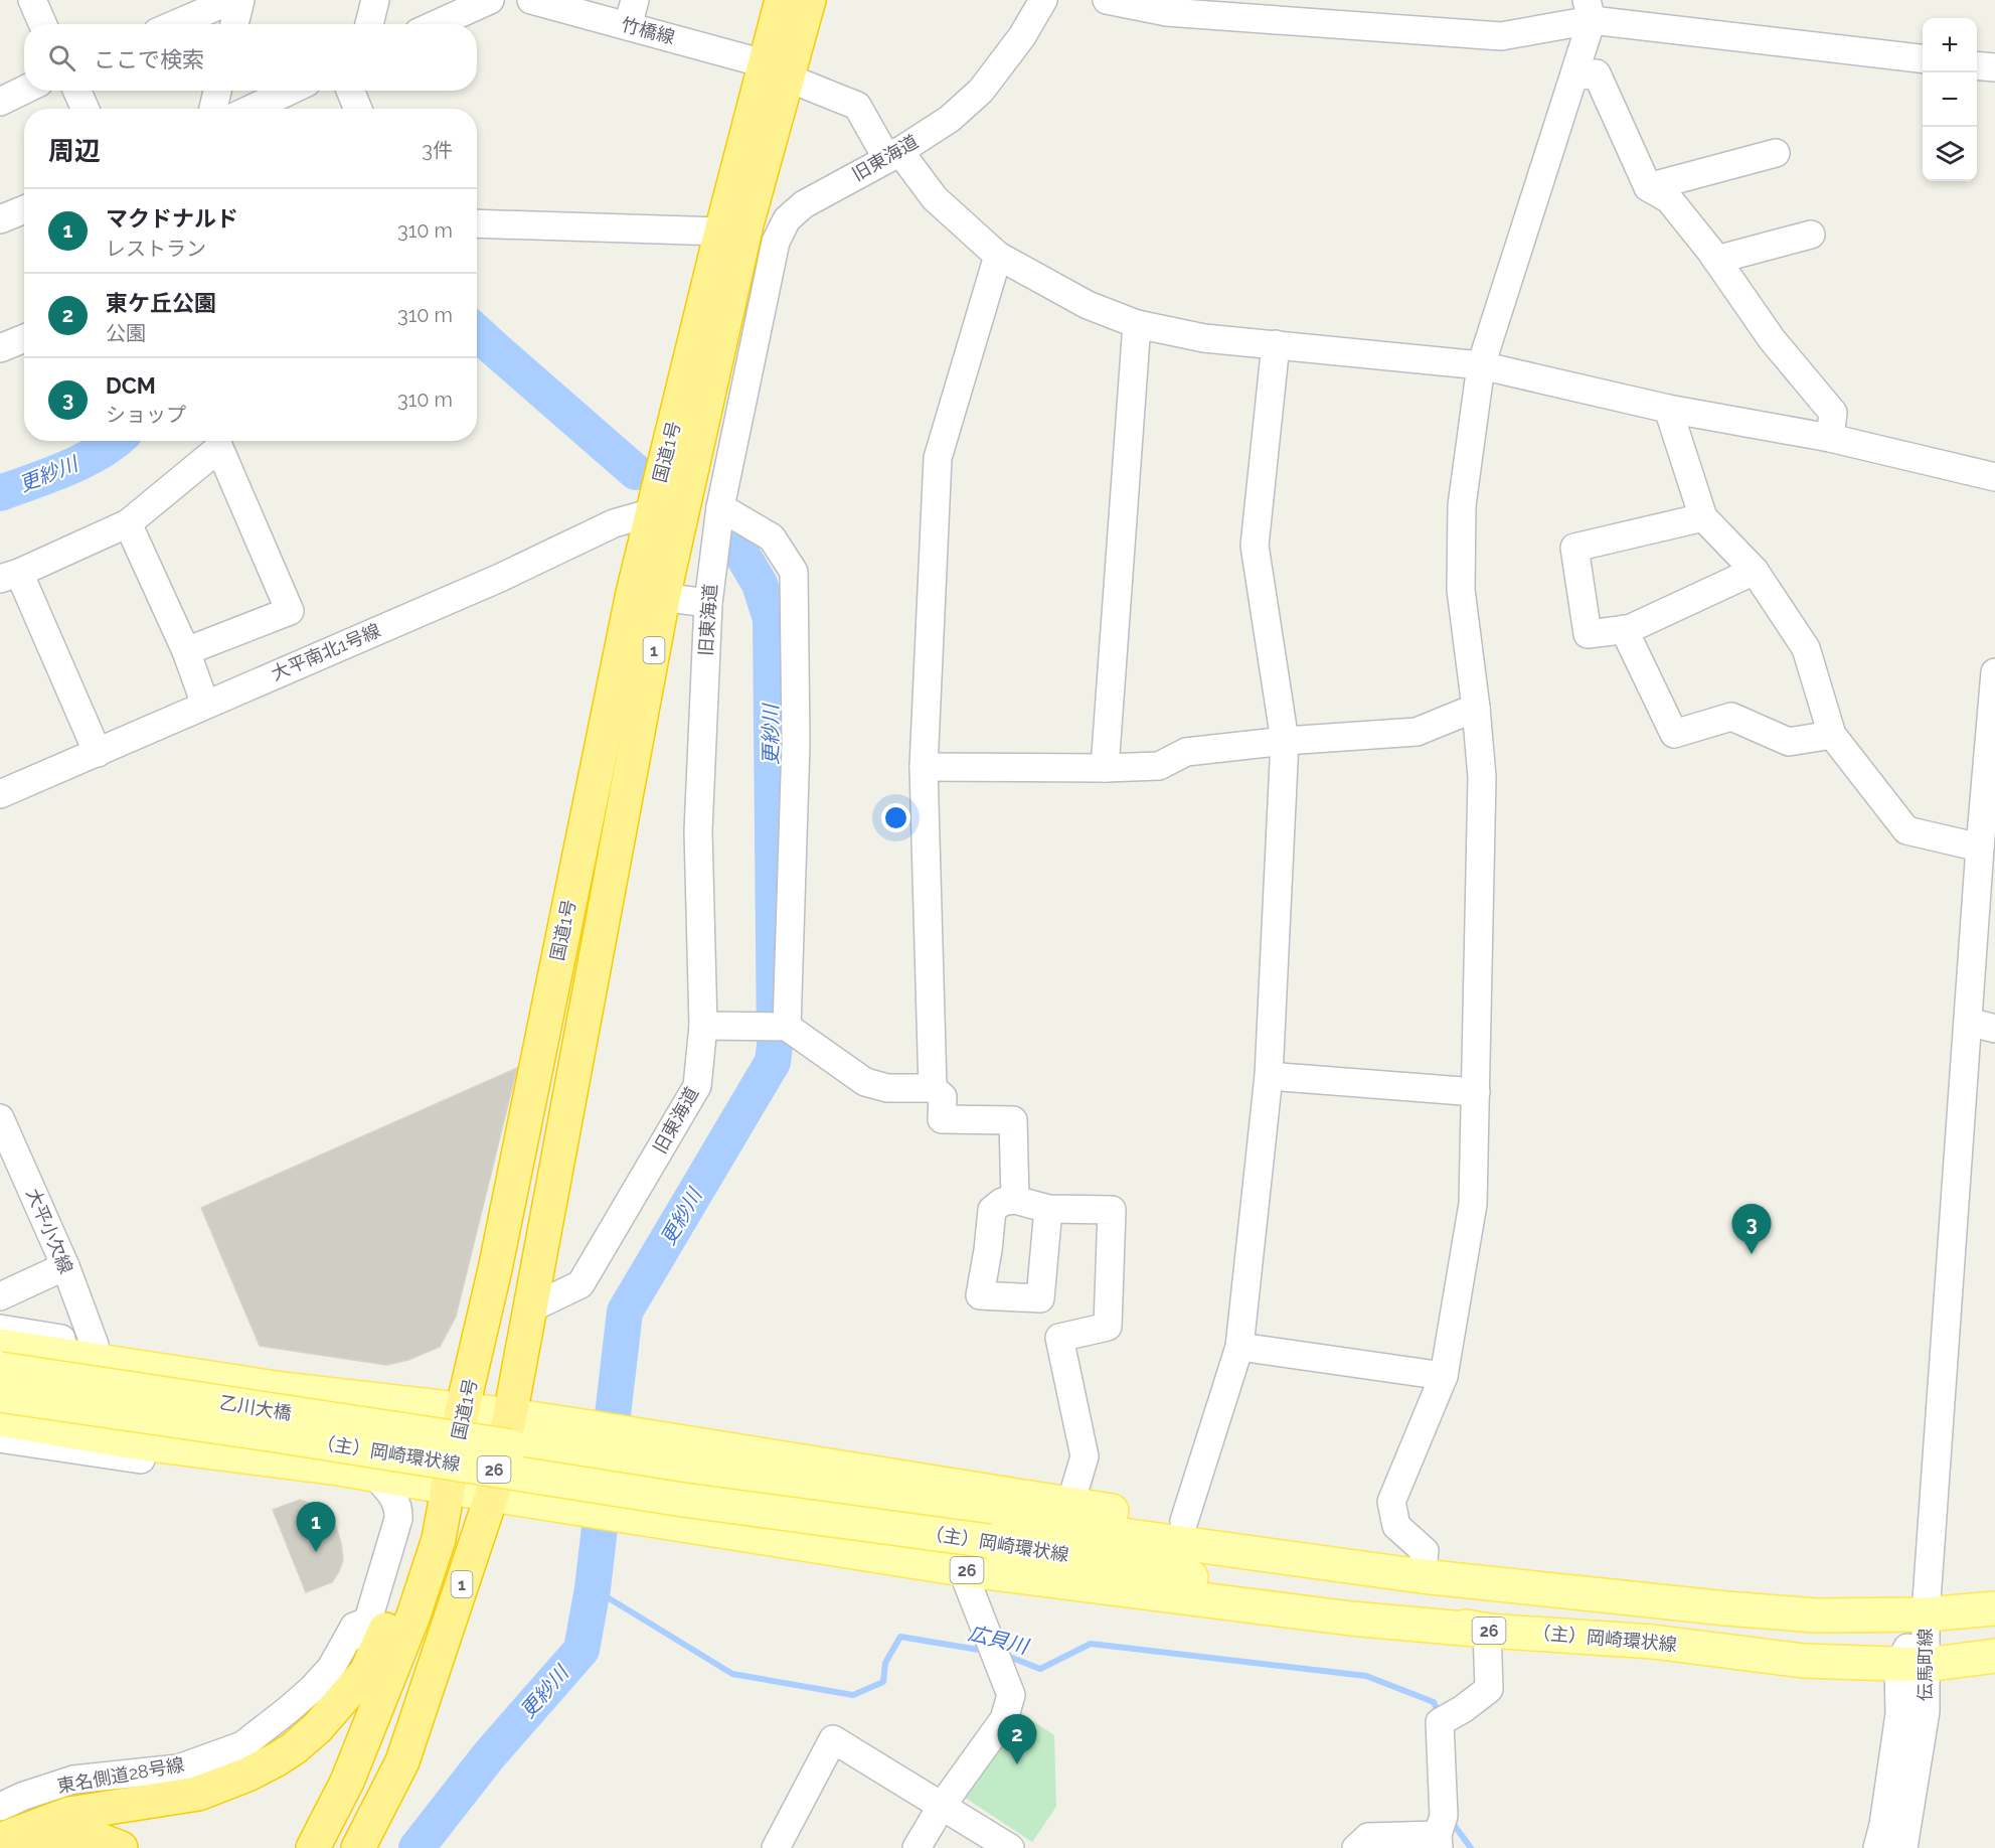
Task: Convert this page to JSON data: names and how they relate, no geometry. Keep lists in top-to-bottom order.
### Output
{
  "streets": {
    "highway": ["国道1号", "1"],
    "main road": ["乙川大橋", "（主）岡崎環状線", "26"],
    "street": [
      "竹橋線",
      "旧東海道",
      "大平南北1号線",
      "大平小欠線",
      "伝馬町線",
      "東名側道28号線"
    ]
  },
  "crossings": [
    ["竹橋線", "旧東海道"],
    ["竹橋線", "国道1号"],
    ["旧東海道", "国道1号"],
    ["国道1号", "大平南北1号線"],
    ["国道1号", "乙川大橋"],
    ["国道1号", "（主）岡崎環状線"],
    ["国道1号", "26"],
    ["乙川大橋", "（主）岡崎環状線"],
    ["乙川大橋", "26"],
    ["（主）岡崎環状線", "26"],
    ["（主）岡崎環状線", "伝馬町線"]
  ],
  "water": ["更紗川", "広貝川"],
  "page": {
    "map_buttons": ["+", "−"],
    "search": "ここで検索",
    "heading": ["周辺", "3件"],
    "list": [
      {
        "mark": "1",
        "name": "マクドナルド",
        "note": "レストラン",
        "value": "310 m"
      },
      {
        "mark": "2",
        "name": "東ケ丘公園",
        "note": "公園",
        "value": "310 m"
      },
      {
        "mark": "3",
        "name": "DCM",
        "note": "ショップ",
        "value": "310 m"
      }
    ],
    "pins": ["3", "1", "2"]
  }
}
